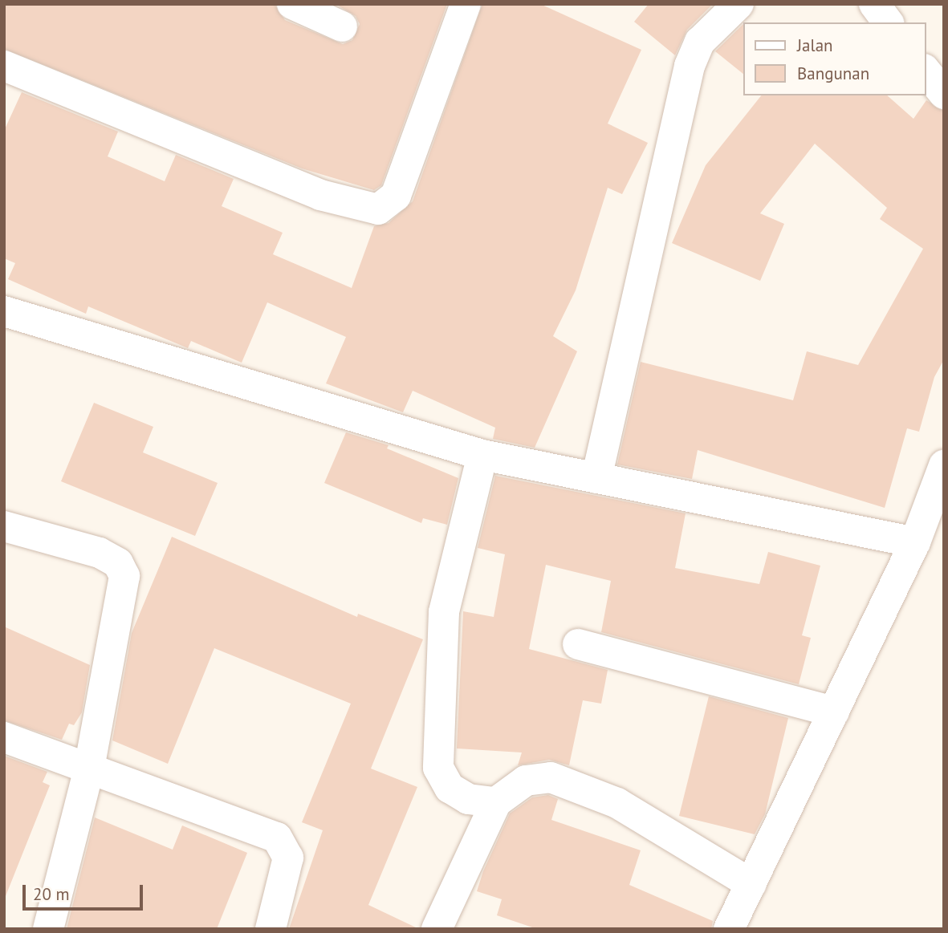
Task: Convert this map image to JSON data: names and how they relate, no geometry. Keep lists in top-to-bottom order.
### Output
{
  "legend": ["Jalan", "Bangunan"],
  "scale_bar": "20 m"
}
